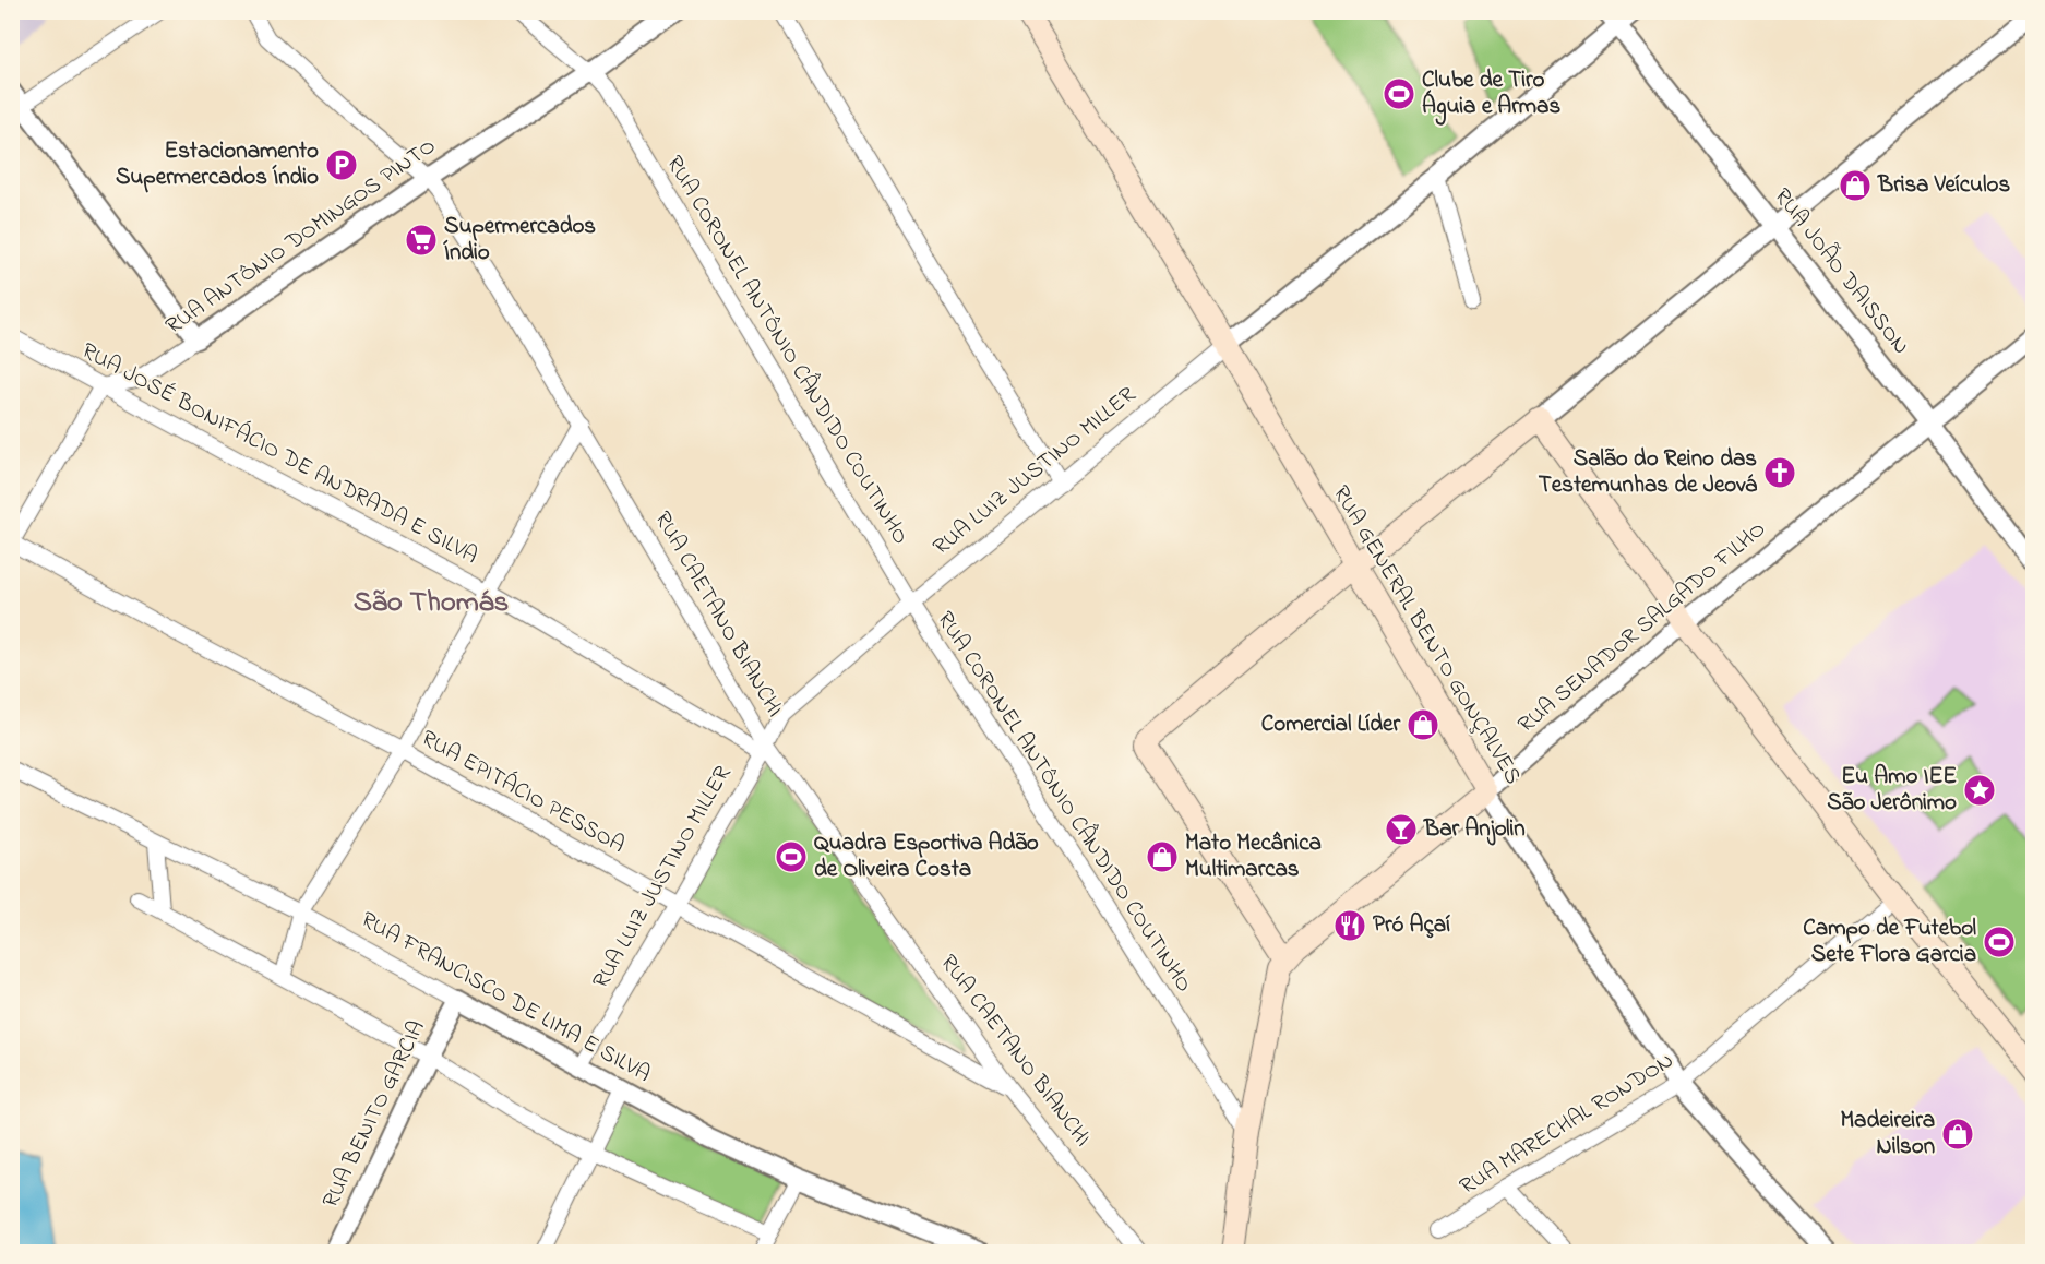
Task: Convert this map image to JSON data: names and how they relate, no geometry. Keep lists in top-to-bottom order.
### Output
{
  "streets": {
    "main road": ["RUA SENADOR SALGADO FILHO", "RUA GENERAL BENTO GONÇALVES"],
    "street": [
      "RUA ANTÔNIO DOMINGOS PINTO",
      "RUA JOÃO DAISSON",
      "RUA CORONEL ANTÔNIO CÂNDIDO COUTINHO",
      "RUA JOSÉ BONIFÁCIO DE ANDRADA E SILVA",
      "RUA LUIZ JUSTINO MILLER",
      "RUA CAETANO BIANCHI",
      "RUA EPITÁCIO PESSOA",
      "RUA FRANCISCO DE LIMA E SILVA",
      "RUA BENITO GARCIA",
      "RUA MARECHAL RONDON"
    ]
  },
  "crossings": [
    ["RUA ANTÔNIO DOMINGOS PINTO", "RUA CORONEL ANTÔNIO CÂNDIDO COUTINHO"],
    ["RUA ANTÔNIO DOMINGOS PINTO", "RUA JOSÉ BONIFÁCIO DE ANDRADA E SILVA"],
    ["RUA ANTÔNIO DOMINGOS PINTO", "RUA CAETANO BIANCHI"],
    ["RUA JOÃO DAISSON", "RUA LUIZ JUSTINO MILLER"],
    ["RUA JOÃO DAISSON", "RUA SENADOR SALGADO FILHO"],
    ["RUA CORONEL ANTÔNIO CÂNDIDO COUTINHO", "RUA LUIZ JUSTINO MILLER"],
    ["RUA JOSÉ BONIFÁCIO DE ANDRADA E SILVA", "RUA LUIZ JUSTINO MILLER"],
    ["RUA JOSÉ BONIFÁCIO DE ANDRADA E SILVA", "RUA CAETANO BIANCHI"],
    ["RUA LUIZ JUSTINO MILLER", "RUA CAETANO BIANCHI"],
    ["RUA LUIZ JUSTINO MILLER", "RUA GENERAL BENTO GONÇALVES"],
    ["RUA LUIZ JUSTINO MILLER", "RUA EPITÁCIO PESSOA"],
    ["RUA LUIZ JUSTINO MILLER", "RUA FRANCISCO DE LIMA E SILVA"],
    ["RUA CAETANO BIANCHI", "RUA EPITÁCIO PESSOA"],
    ["RUA SENADOR SALGADO FILHO", "RUA GENERAL BENTO GONÇALVES"],
    ["RUA GENERAL BENTO GONÇALVES", "RUA MARECHAL RONDON"],
    ["RUA FRANCISCO DE LIMA E SILVA", "RUA BENITO GARCIA"]
  ],
  "districts": ["São Thomás"],
  "places": {
    "sports": ["Clube de Tiro Águia e Armas", "Quadra Esportiva Adão de Oliveira Costa", "Campo de Futebol Sete Flora Garcia"],
    "parking": ["Estacionamento Supermercados Índio"],
    "shop": [
      "Brisa Veículos",
      "Comercial Líder",
      "Mato Mecânica Multimarcas",
      "Madeireira Nilson"
    ],
    "supermarket": ["Supermercados Índio"],
    "church": ["Salão do Reino das Testemunhas de Jeová"],
    "place": ["Eu Amo IEE São Jerônimo"],
    "bar": ["Bar Anjolin"],
    "restaurant": ["Pró Açaí"]
  }
}
